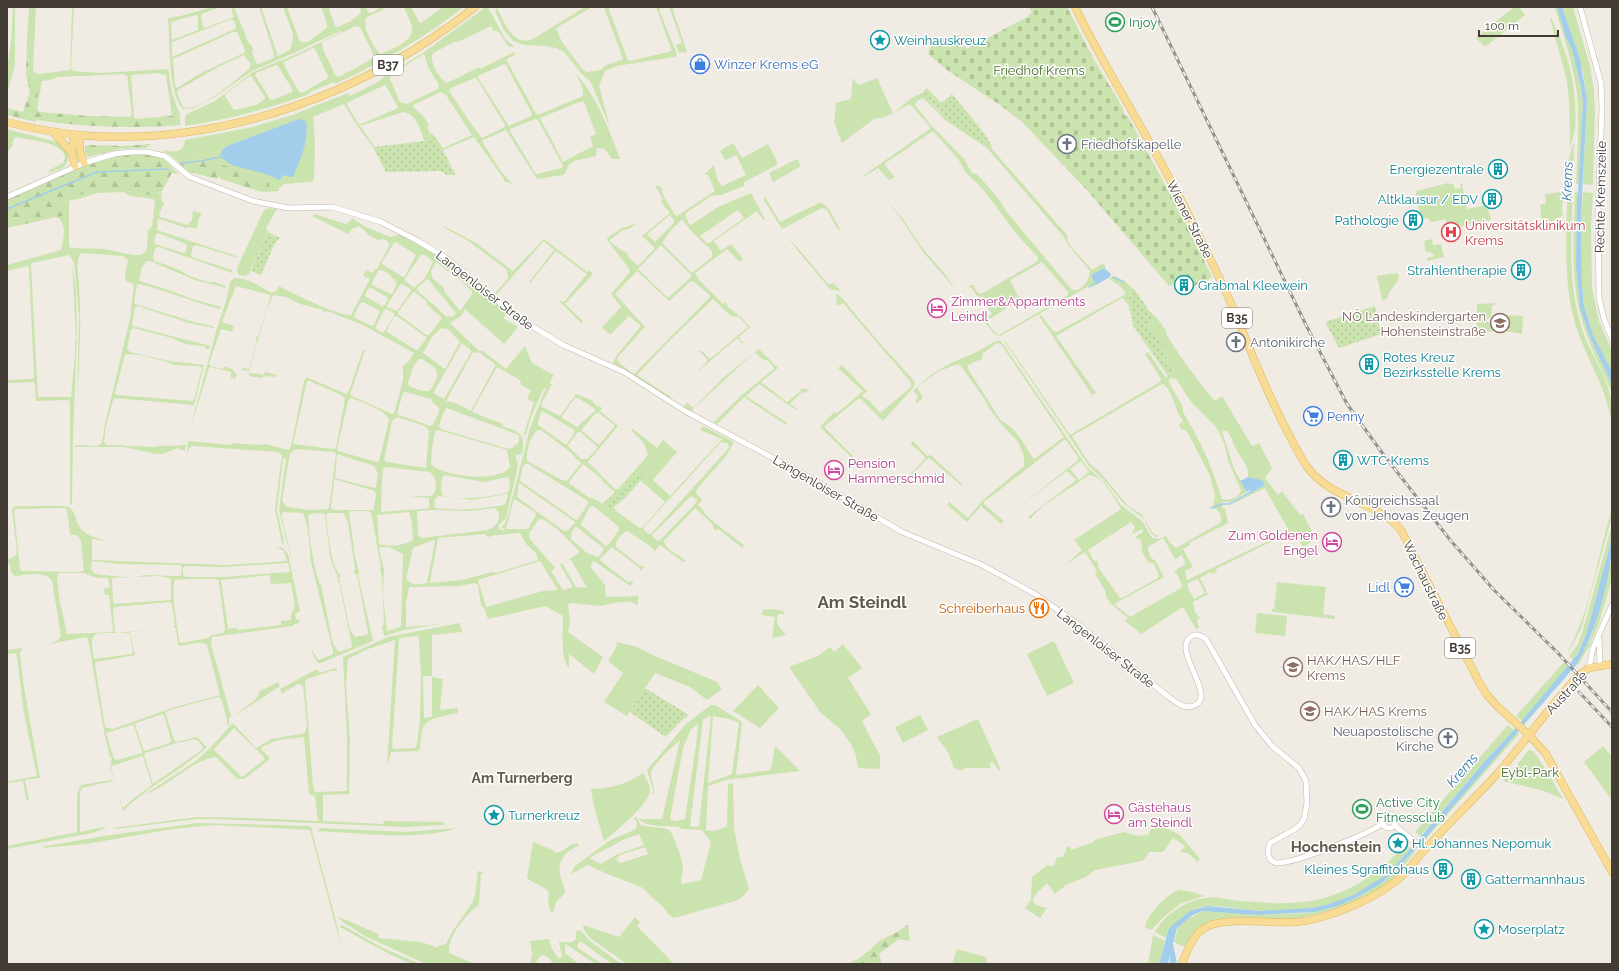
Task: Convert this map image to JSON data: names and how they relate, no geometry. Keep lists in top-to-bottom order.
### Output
{
  "streets": {
    "main road": [
      "B37",
      "Wiener Straße",
      "B35",
      "Wachaustraße",
      "Austraße"
    ],
    "street": ["Rechte Kremszeile", "Langenloiser Straße"]
  },
  "crossings": [
    ["Wiener Straße", "Wachaustraße"],
    ["Wachaustraße", "Austraße"]
  ],
  "districts": ["Am Steindl", "Am Turnerberg", "Hochenstein"],
  "water": ["Krems"],
  "parks": ["Friedhof Krems", "Eybl-Park"],
  "places": {
    "sports": ["Injoy", "Active City Fitnessclub"],
    "place": [
      "Weinhauskreuz",
      "Turnerkreuz",
      "Hl. Johannes Nepomuk",
      "Moserplatz"
    ],
    "shop": ["Winzer Krems eG"],
    "church": [
      "Friedhofskapelle",
      "Antonikirche",
      "Königreichssaal von Jehovas Zeugen",
      "Neuapostolische Kirche"
    ],
    "building": [
      "Energiezentrale",
      "Altklausur / EDV",
      "Pathologie",
      "Strahlentherapie",
      "Grabmal Kleewein",
      "Rotes Kreuz Bezirksstelle Krems",
      "WTC Krems",
      "Kleines Sgraffitohaus",
      "Gattermannhaus"
    ],
    "hospital": ["Universitätsklinikum Krems"],
    "hotel": [
      "Zimmer&Appartments Leindl",
      "Pension Hammerschmid",
      "Zum Goldenen Engel",
      "Gästehaus am Steindl"
    ],
    "school or university": ["NÖ Landeskindergarten Hohensteinstraße", "HAK/HAS/HLF Krems", "HAK/HAS Krems"],
    "supermarket": ["Penny", "Lidl"],
    "restaurant": ["Schreiberhaus"]
  },
  "scale_bar": "100 m"
}
